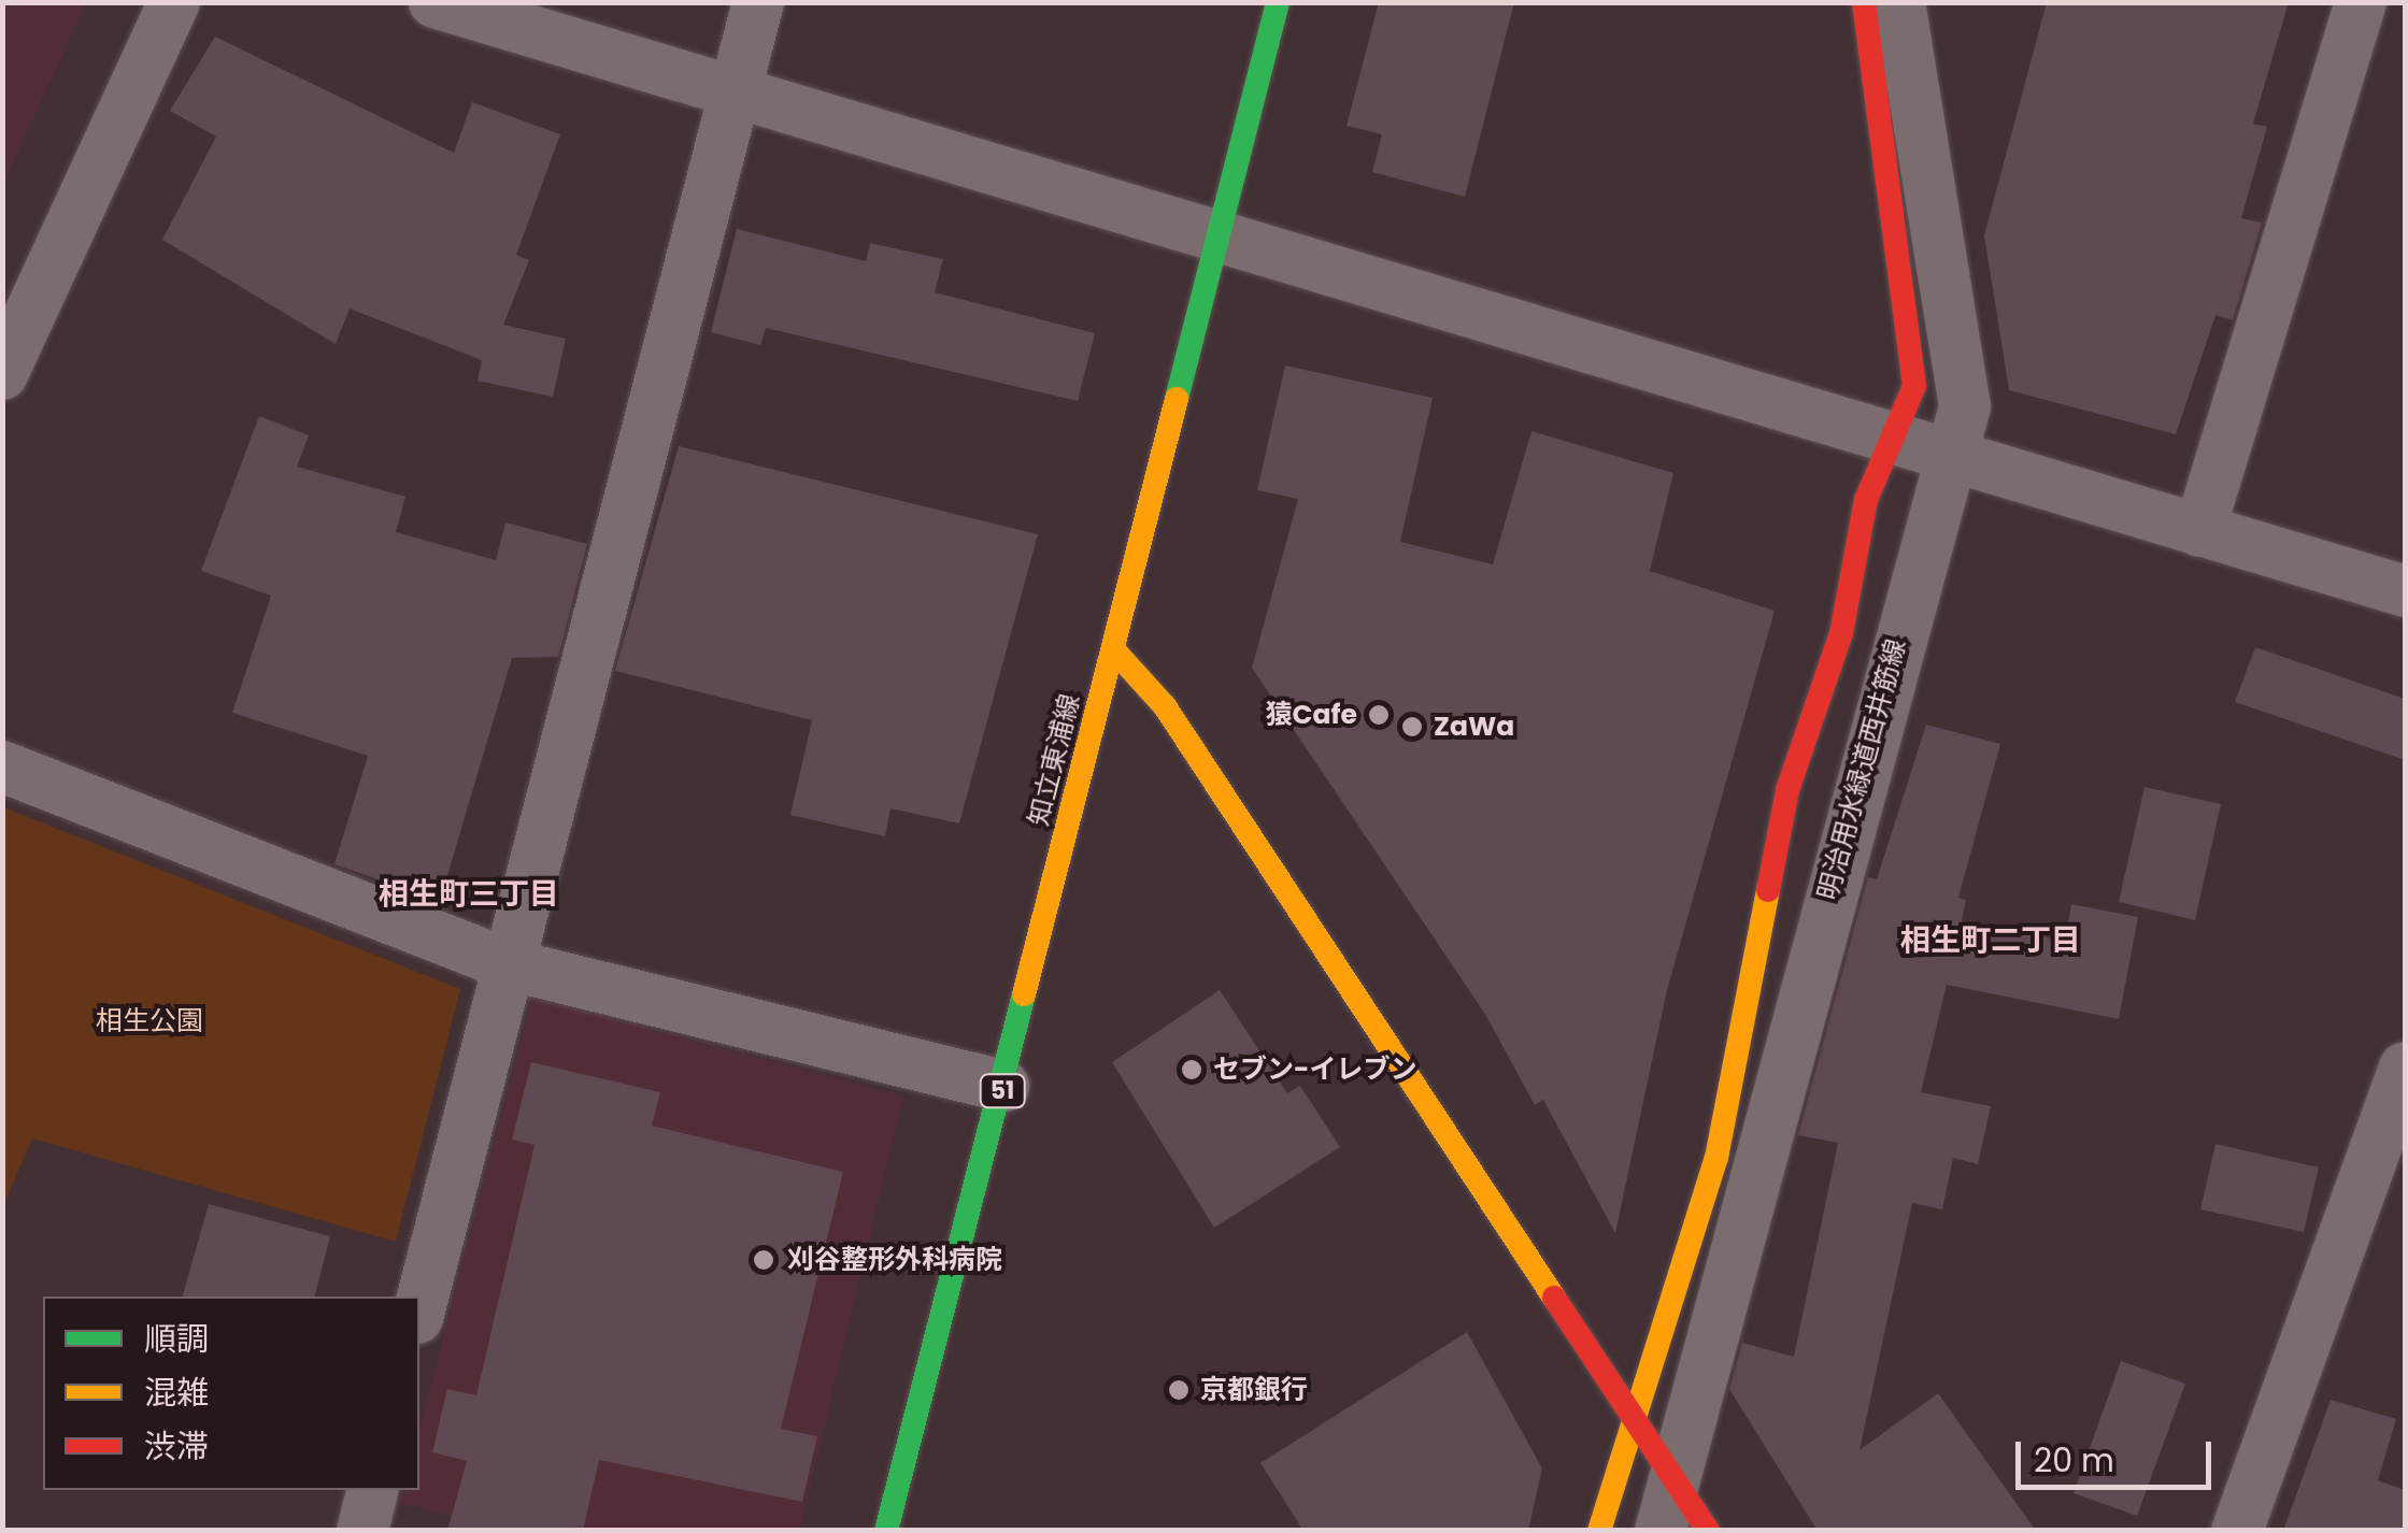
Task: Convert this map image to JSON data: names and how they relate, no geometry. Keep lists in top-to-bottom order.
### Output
{
  "streets": {
    "street": ["知立東浦線", "明治用水緑道西井筋線", "51"]
  },
  "districts": ["相生町三丁目", "相生町二丁目"],
  "parks": ["相生公園"],
  "places": [
    "猿Cafe",
    "ZaWa",
    "セブン-イレブン",
    "刈谷整形外科病院",
    "京都銀行"
  ],
  "legend": ["順調", "混雑", "渋滞"],
  "scale_bar": "20 m"
}
